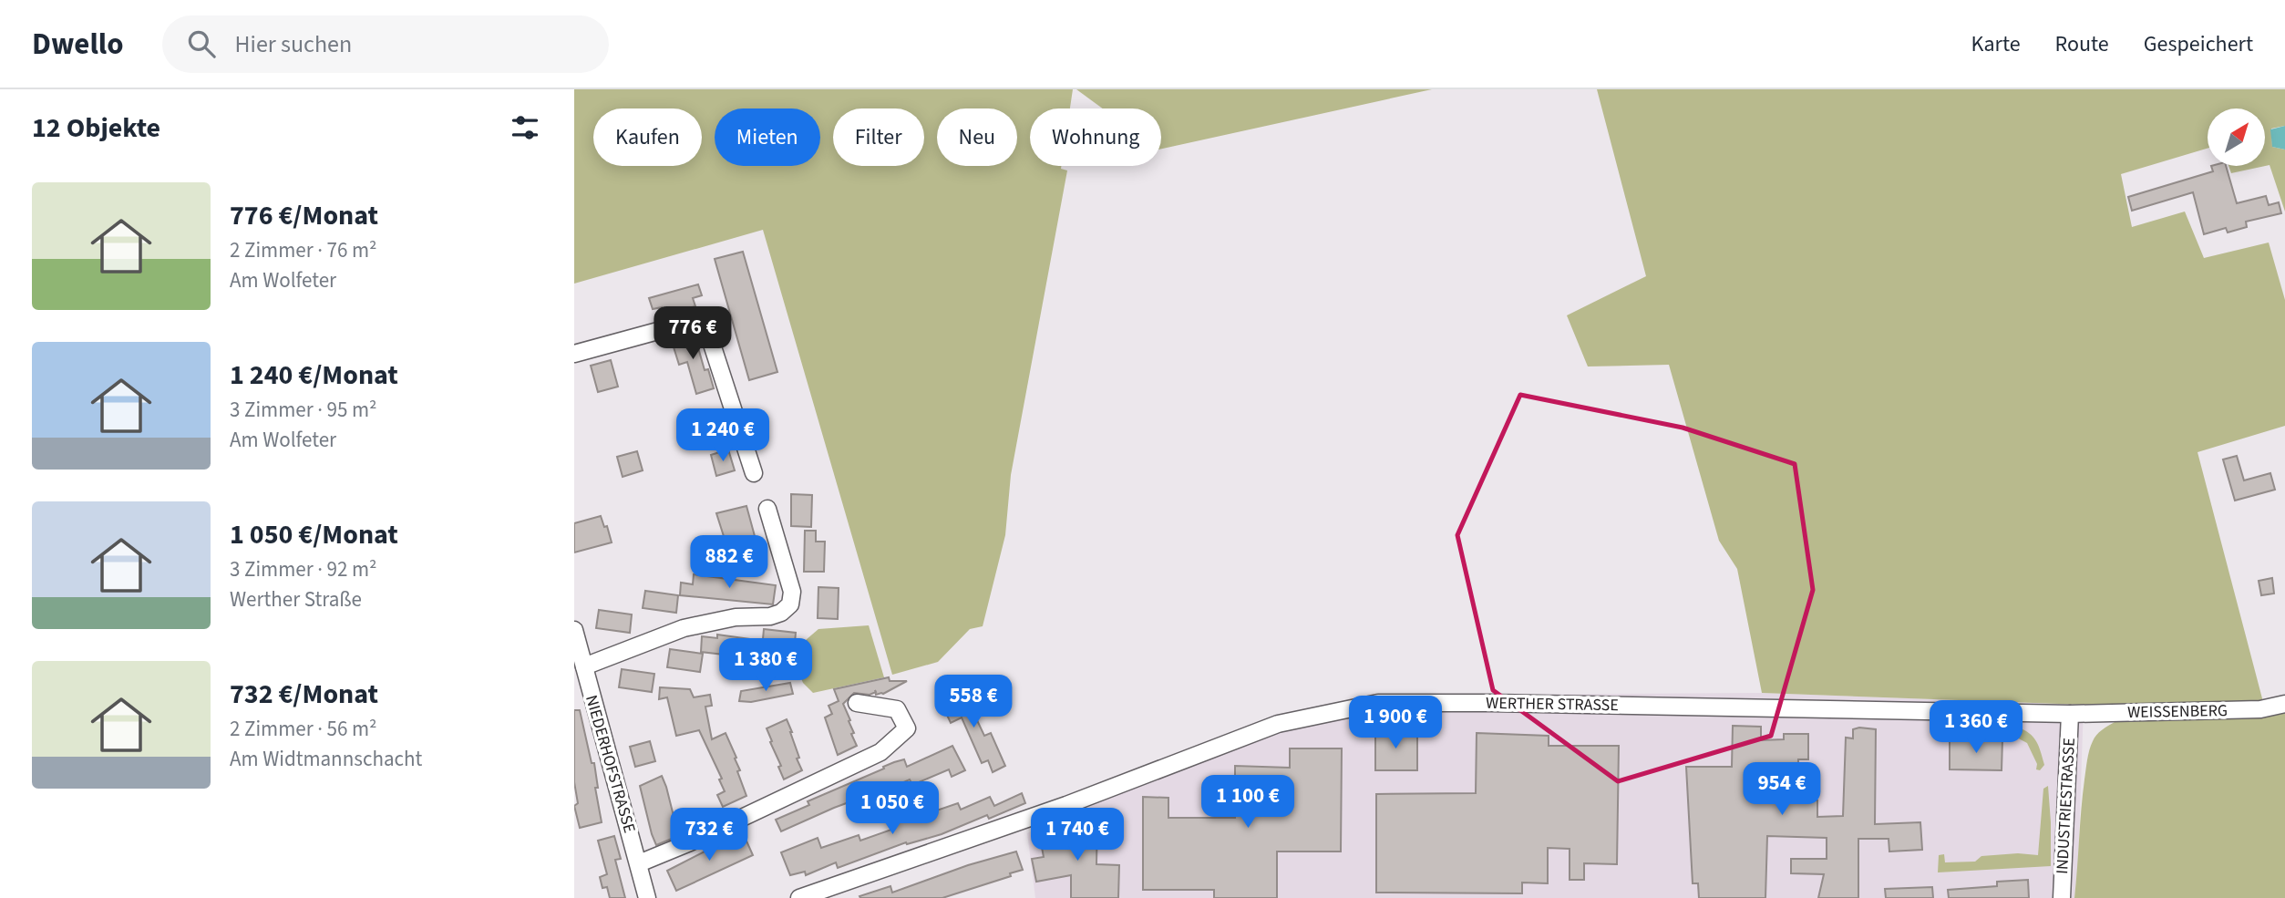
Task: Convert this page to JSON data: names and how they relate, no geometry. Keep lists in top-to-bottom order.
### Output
{
  "streets": {
    "street": [
      "WERTHER STRASSE",
      "WEISSENBERG",
      "NIEDERHOFSTRASSE",
      "INDUSTRIESTRASSE"
    ]
  },
  "crossings": [
    ["WERTHER STRASSE", "WEISSENBERG"],
    ["WERTHER STRASSE", "INDUSTRIESTRASSE"],
    ["WEISSENBERG", "INDUSTRIESTRASSE"]
  ],
  "north": "top right",
  "page": {
    "header": "Dwello",
    "search": "Hier suchen",
    "nav": ["Karte", "Route", "Gespeichert"],
    "heading": "12 Objekte",
    "chip": [
      "Kaufen",
      "Mieten",
      "Filter",
      "Neu",
      "Wohnung"
    ],
    "list": [
      {
        "name": "776 €/Monat",
        "note": "2 Zimmer · 76 m² · Am Wolfeter"
      },
      {
        "name": "1 240 €/Monat",
        "note": "3 Zimmer · 95 m² · Am Wolfeter"
      },
      {
        "name": "1 050 €/Monat",
        "note": "3 Zimmer · 92 m² · Werther Straße"
      },
      {
        "name": "732 €/Monat",
        "note": "2 Zimmer · 56 m² · Am Widtmannschacht"
      }
    ],
    "price": [
      "776 €",
      "1 240 €",
      "882 €",
      "1 380 €",
      "558 €",
      "1 900 €",
      "1 360 €",
      "954 €",
      "1 100 €",
      "1 050 €",
      "732 €",
      "1 740 €"
    ]
  }
}
